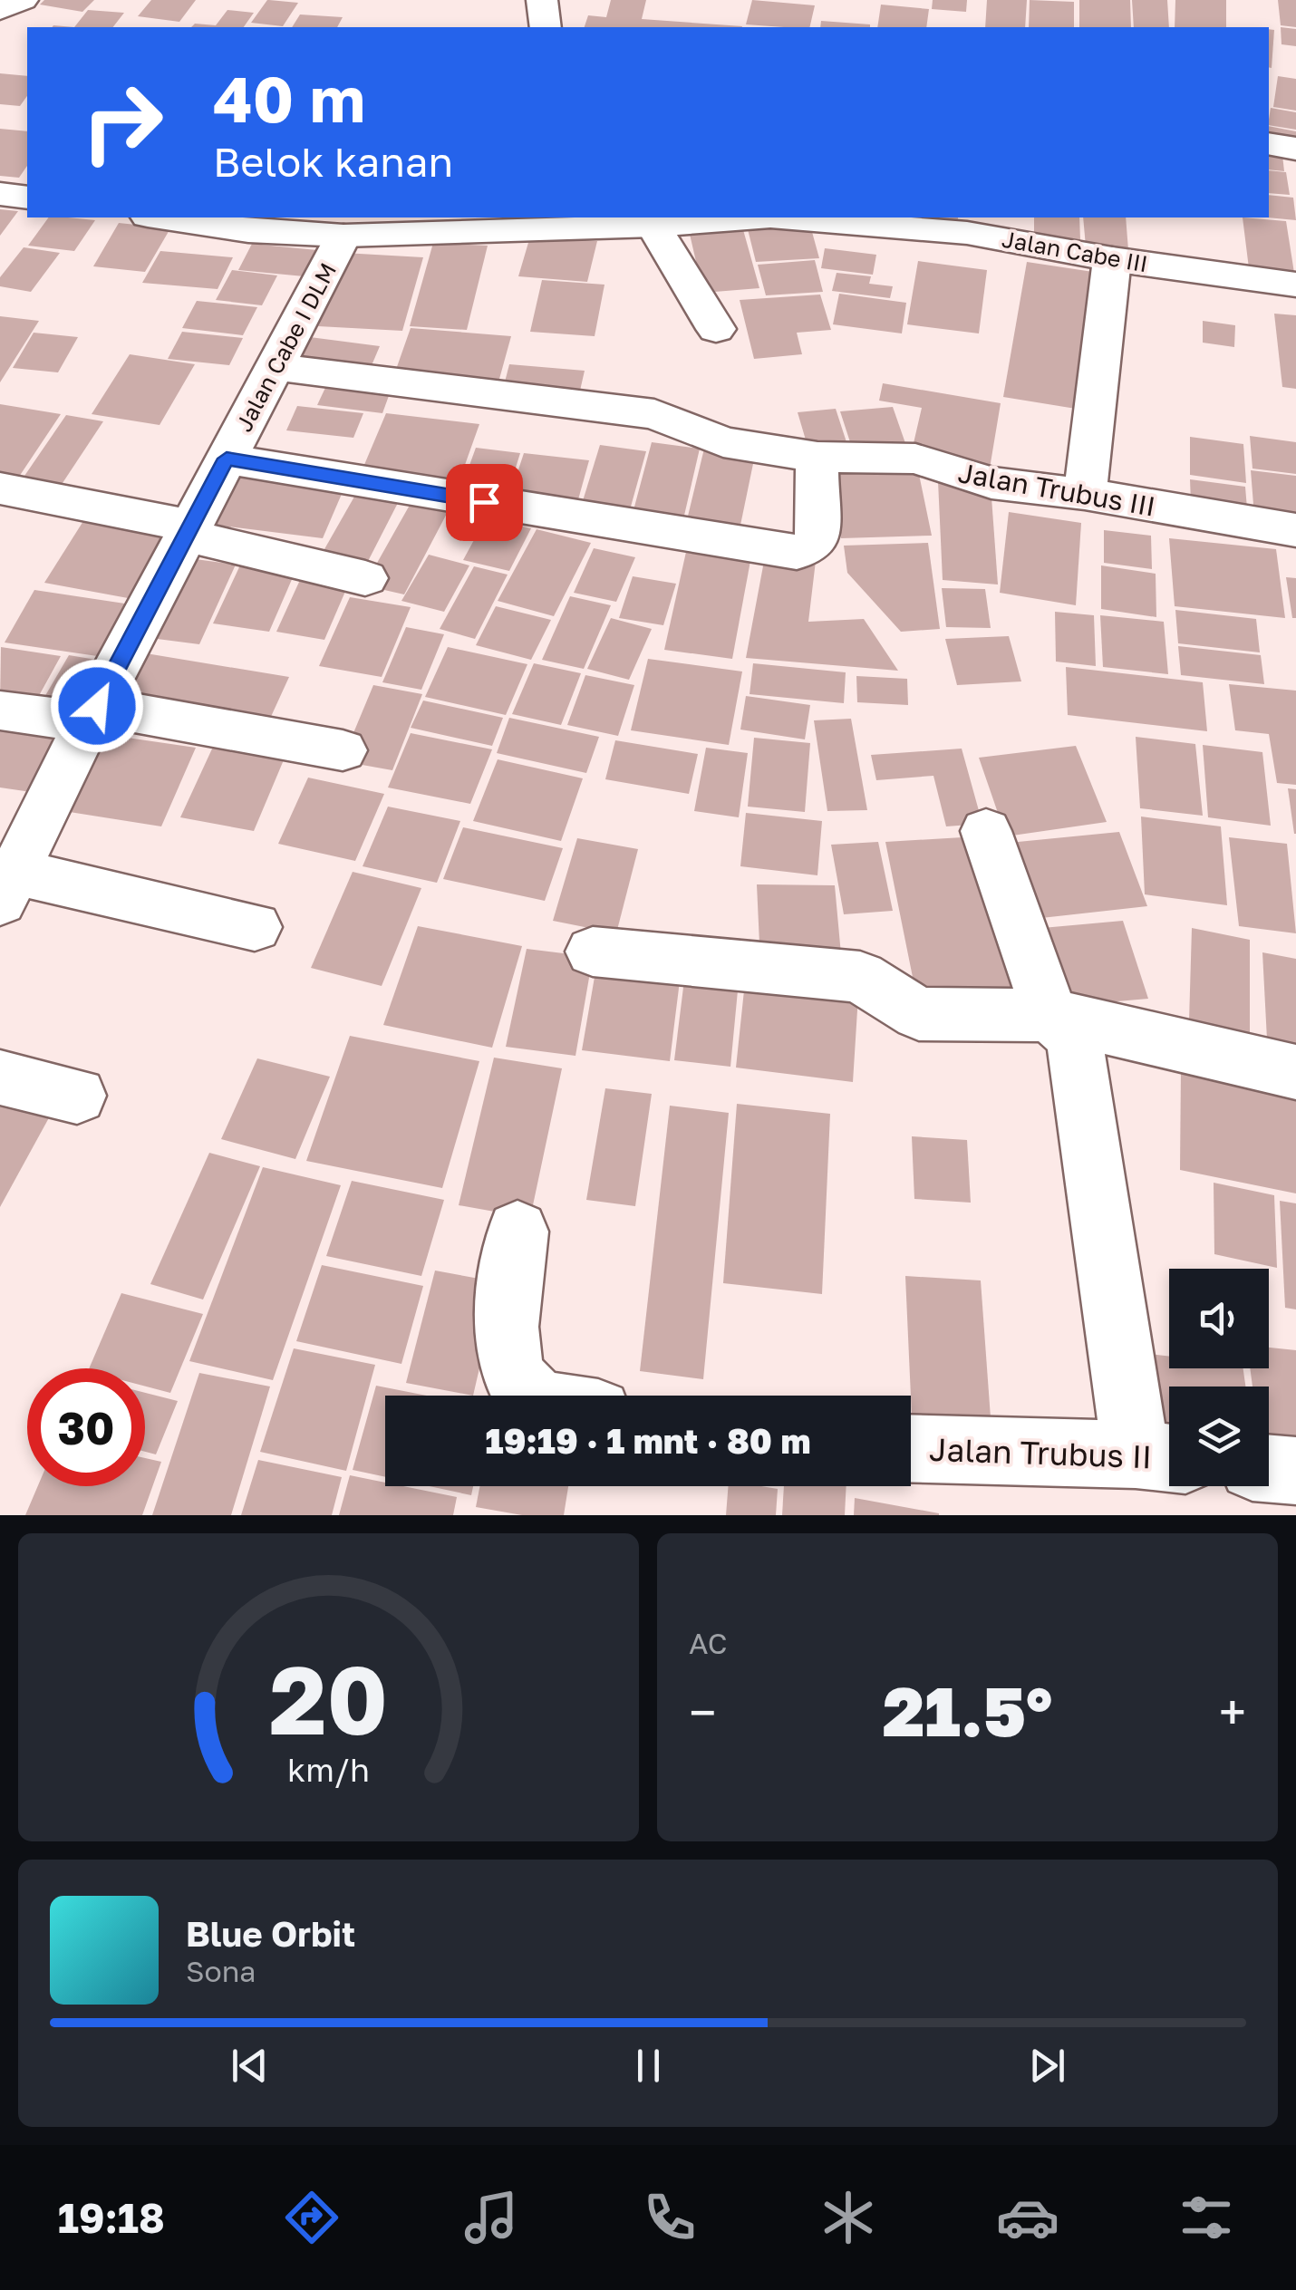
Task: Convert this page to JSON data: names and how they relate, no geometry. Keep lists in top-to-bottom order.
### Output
{
  "streets": {
    "street": [
      "Jalan Cabe III",
      "Jalan Cabe I DLM",
      "Jalan Trubus III",
      "Jalan Trubus II"
    ]
  },
  "crossings": [
    ["Jalan Cabe III", "Jalan Cabe I DLM"],
    ["Jalan Cabe I DLM", "Jalan Trubus III"]
  ],
  "page": {
    "turn": ["40 m", "Belok kanan"],
    "limit": "30",
    "trip": "19:19 · 1 mnt · 80 m",
    "tile": "AC",
    "heat": ["−", "21.5°", "+"],
    "song": ["Blue Orbit", "Sona"],
    "tabs": "19:18",
    "gauge": ["20", "km/h"]
  }
}
